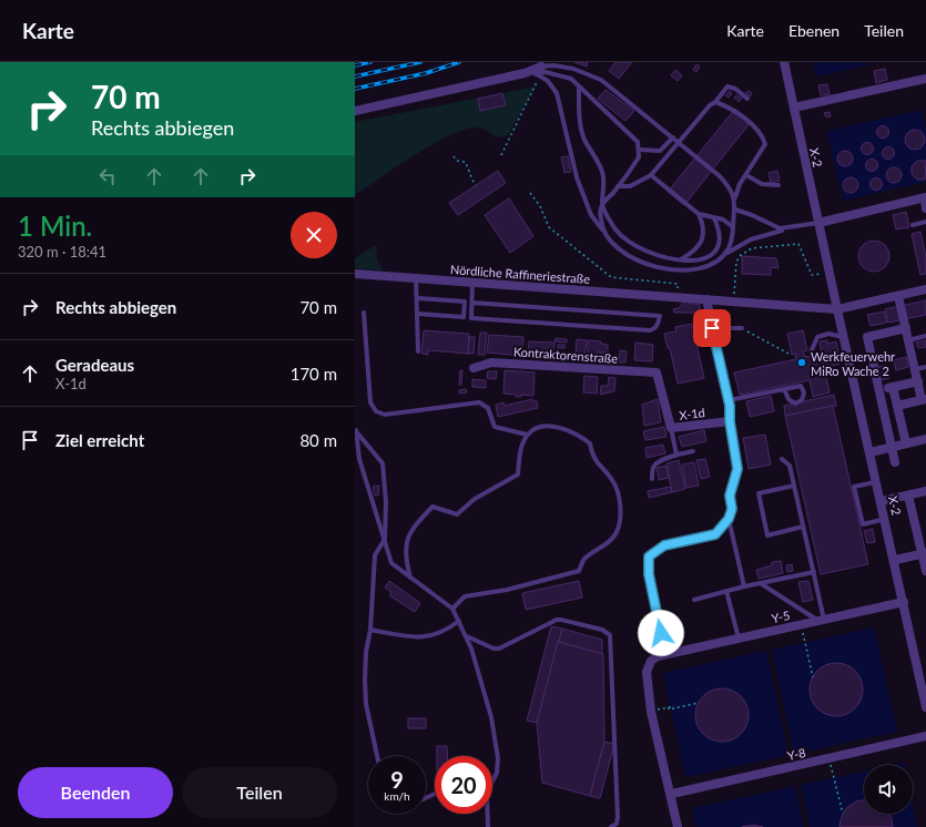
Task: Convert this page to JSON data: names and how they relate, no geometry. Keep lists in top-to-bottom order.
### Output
{
  "streets": {
    "street": [
      "X-2",
      "Nördliche Raffineriestraße",
      "Kontraktorenstraße",
      "X-1d",
      "Y-5",
      "Y-8"
    ]
  },
  "crossings": [
    ["X-2", "Y-5"],
    ["Kontraktorenstraße", "X-1d"]
  ],
  "places": ["Werkfeuerwehr MiRo Wache 2"],
  "page": {
    "header": "Karte",
    "nav": ["Karte", "Ebenen", "Teilen"],
    "turn": ["70 m", "Rechts abbiegen"],
    "heading": ["1 Min.", "320 m · 18:41"],
    "list": [
      {
        "name": "Rechts abbiegen",
        "value": "70 m"
      },
      {
        "name": "Geradeaus",
        "note": "X-1d",
        "value": "170 m"
      },
      {
        "name": "Ziel erreicht",
        "value": "80 m"
      }
    ],
    "speed": "9 km/h",
    "limit": "20",
    "buttons": ["Beenden", "Teilen"]
  }
}
